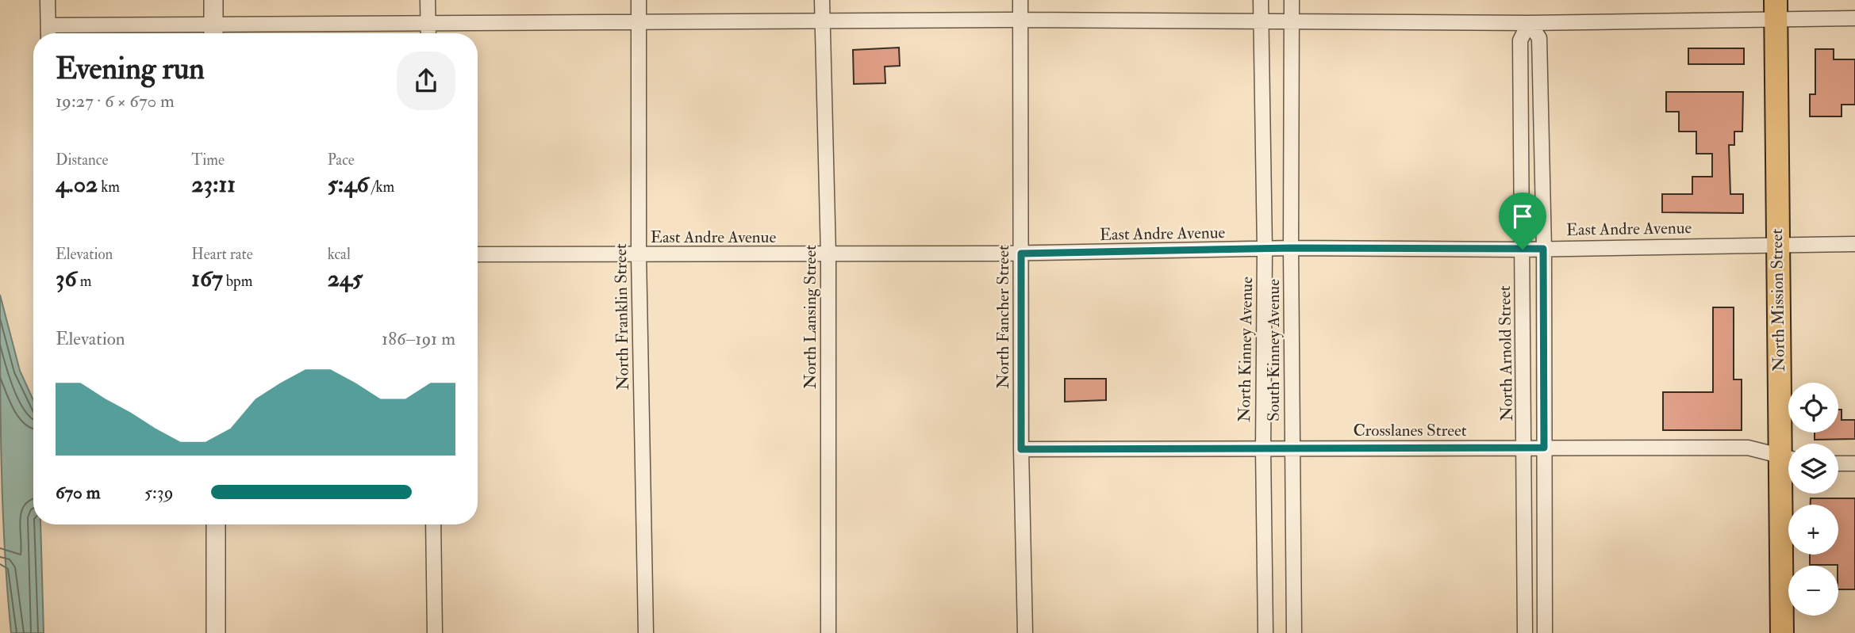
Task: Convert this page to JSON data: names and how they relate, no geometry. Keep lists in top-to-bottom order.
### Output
{
  "streets": {
    "main road": ["North Mission Street"],
    "street": [
      "East Andre Avenue",
      "North Franklin Street",
      "North Lansing Street",
      "North Fancher Street",
      "North Kinney Avenue",
      "South Kinney Avenue",
      "North Arnold Street",
      "Crosslanes Street"
    ]
  },
  "crossings": [
    ["East Andre Avenue", "North Mission Street"],
    ["East Andre Avenue", "North Franklin Street"],
    ["East Andre Avenue", "North Lansing Street"],
    ["East Andre Avenue", "North Fancher Street"],
    ["East Andre Avenue", "North Kinney Avenue"],
    ["East Andre Avenue", "South Kinney Avenue"],
    ["East Andre Avenue", "North Arnold Street"],
    ["North Fancher Street", "Crosslanes Street"],
    ["North Kinney Avenue", "Crosslanes Street"],
    ["South Kinney Avenue", "Crosslanes Street"],
    ["North Arnold Street", "Crosslanes Street"]
  ],
  "page": {
    "heading": ["Evening run", "19:27 · 6 × 670 m"],
    "stats": [
      ["Distance", "4.02 km"],
      ["Time", "23:11"],
      ["Pace", "5:46 /km"],
      ["Elevation", "36 m"],
      ["Heart rate", "167 bpm"],
      ["kcal", "245"]
    ],
    "chart": ["Elevation", "186–191 m"],
    "map_buttons": ["+", "−"],
    "list": [
      {
        "name": "670 m",
        "note": "5:39"
      }
    ]
  }
}
